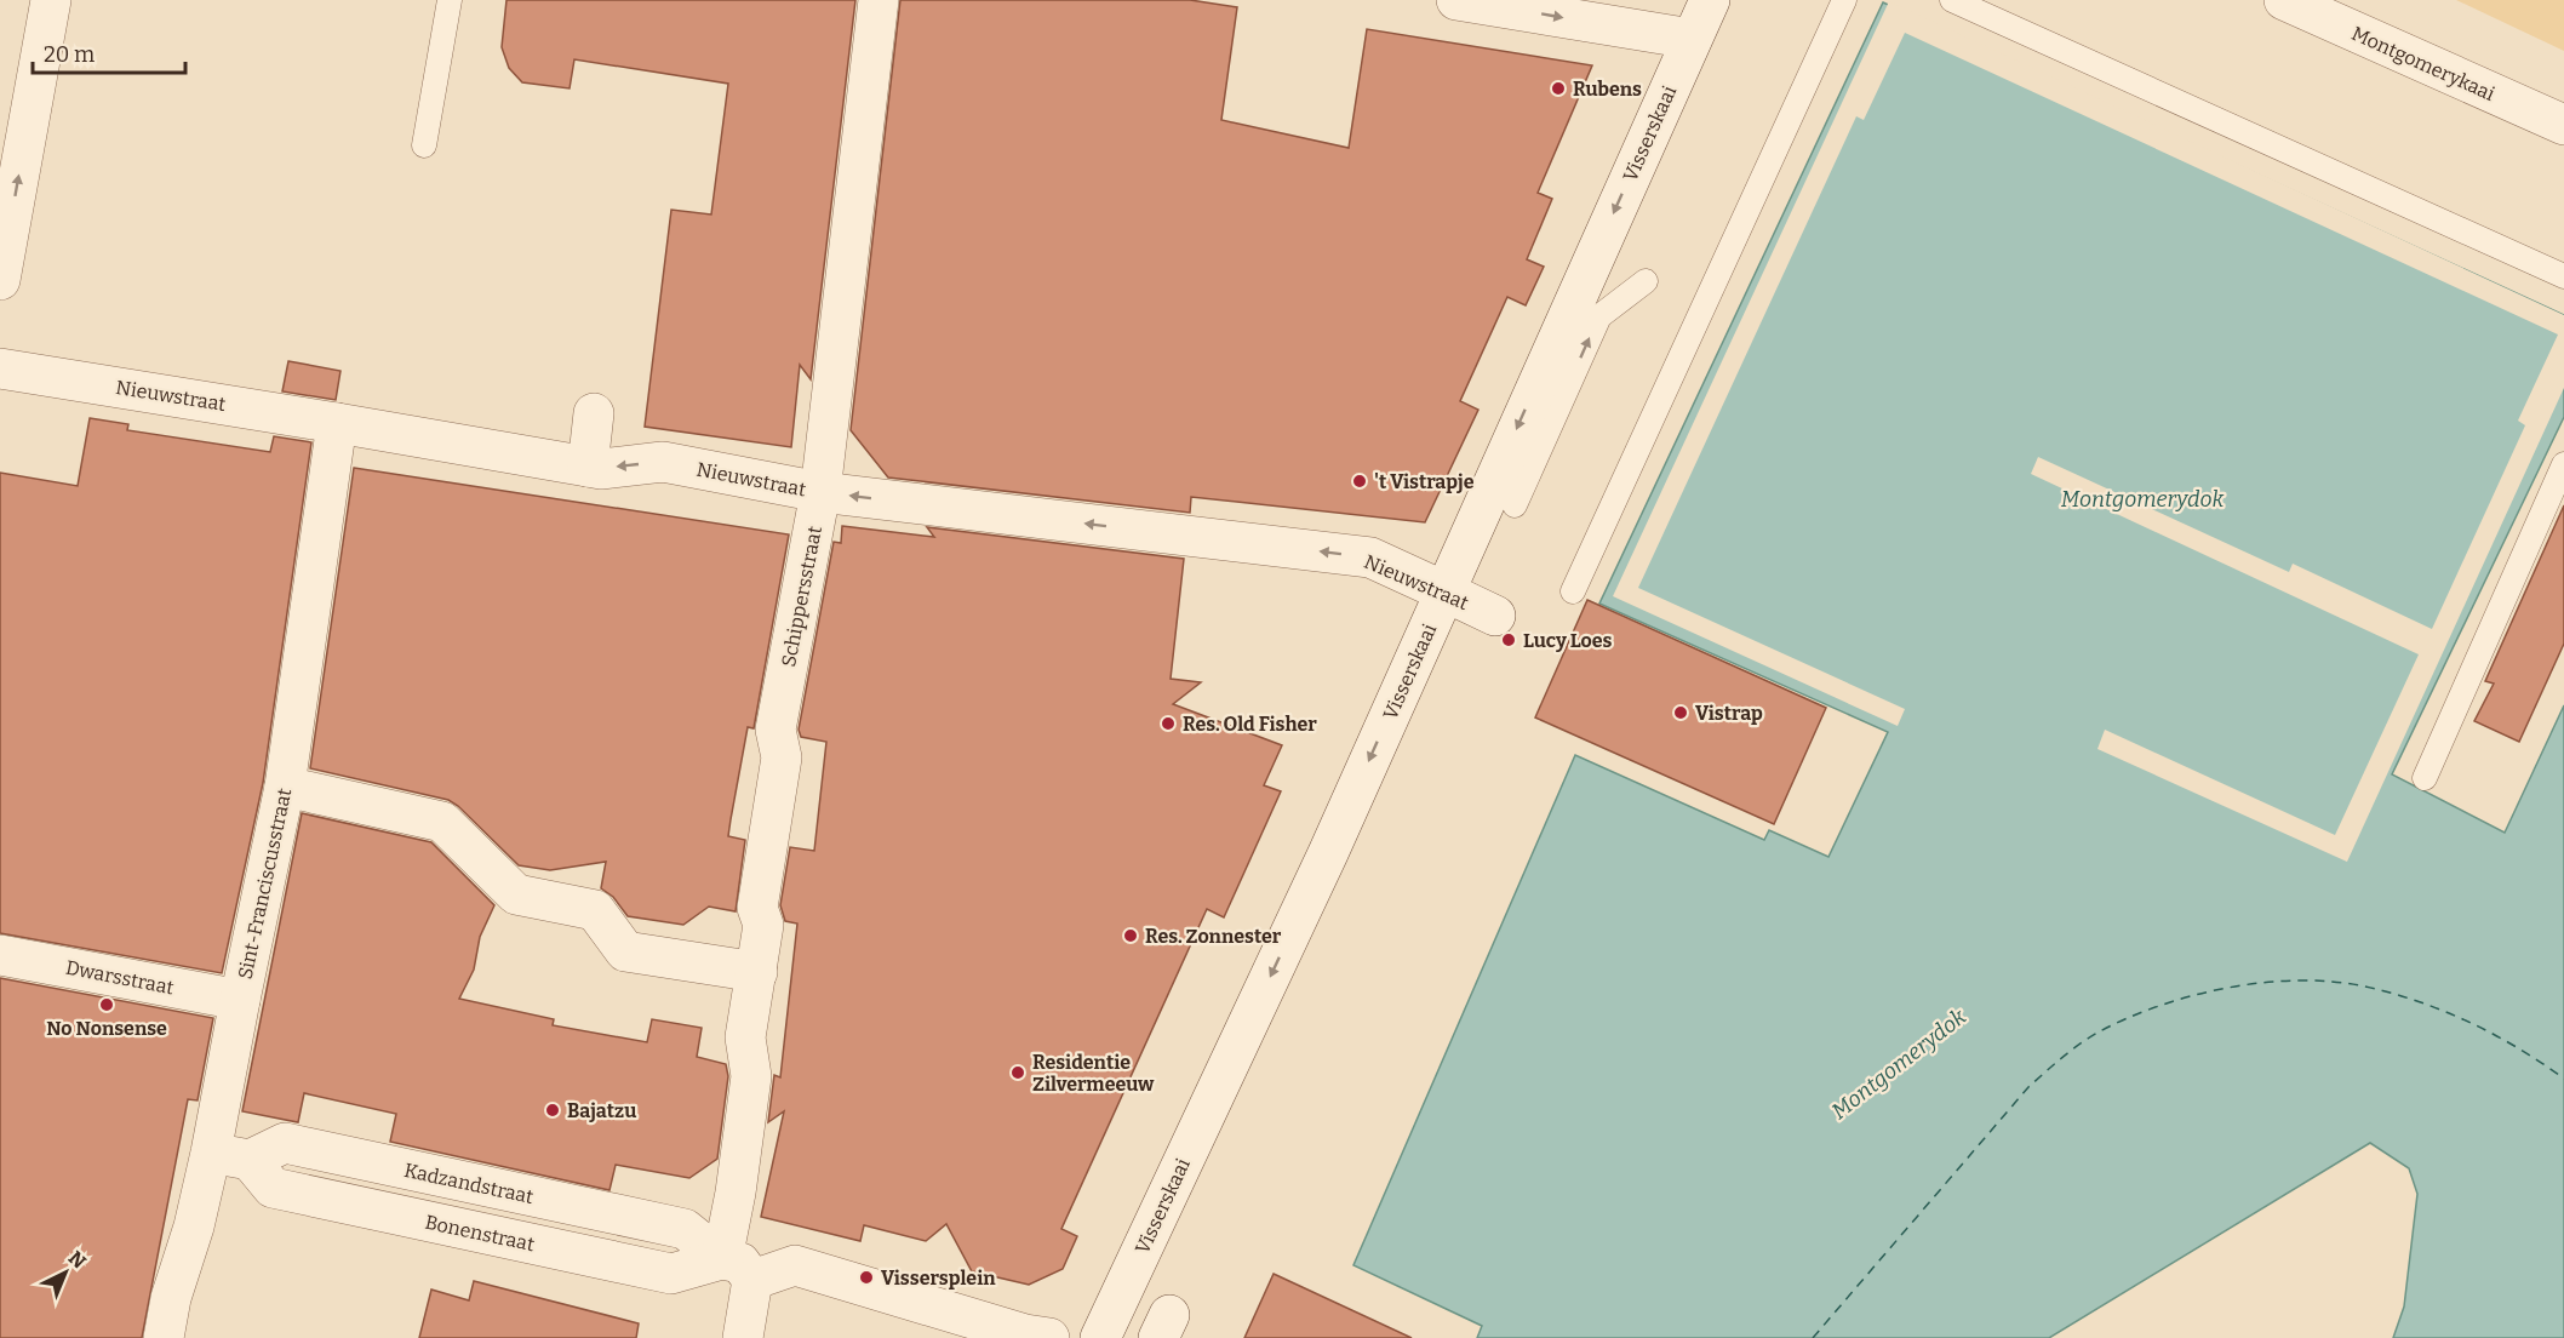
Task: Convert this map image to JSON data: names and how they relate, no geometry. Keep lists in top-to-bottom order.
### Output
{
  "streets": {
    "street": [
      "Montgomerykaai",
      "Visserskaai",
      "Nieuwstraat",
      "Schippersstraat",
      "Sint-Franciscusstraat",
      "Dwarsstraat",
      "Kadzandstraat"
    ]
  },
  "crossings": [
    ["Visserskaai", "Nieuwstraat"],
    ["Nieuwstraat", "Schippersstraat"],
    ["Nieuwstraat", "Sint-Franciscusstraat"],
    ["Schippersstraat", "Kadzandstraat"],
    ["Sint-Franciscusstraat", "Dwarsstraat"],
    ["Sint-Franciscusstraat", "Kadzandstraat"]
  ],
  "one_way": ["Visserskaai", "Nieuwstraat"],
  "water": ["Montgomerydok"],
  "places": [
    "Rubens",
    "'t Vistrapje",
    "Lucy Loes",
    "Vistrap",
    "Res. Old Fisher",
    "Res. Zonnester",
    "No Nonsense",
    "Residentie Zilvermeeuw",
    "Bajatzu",
    "Vissersplein"
  ],
  "scale_bar": "20 m",
  "north": "top right"
}
